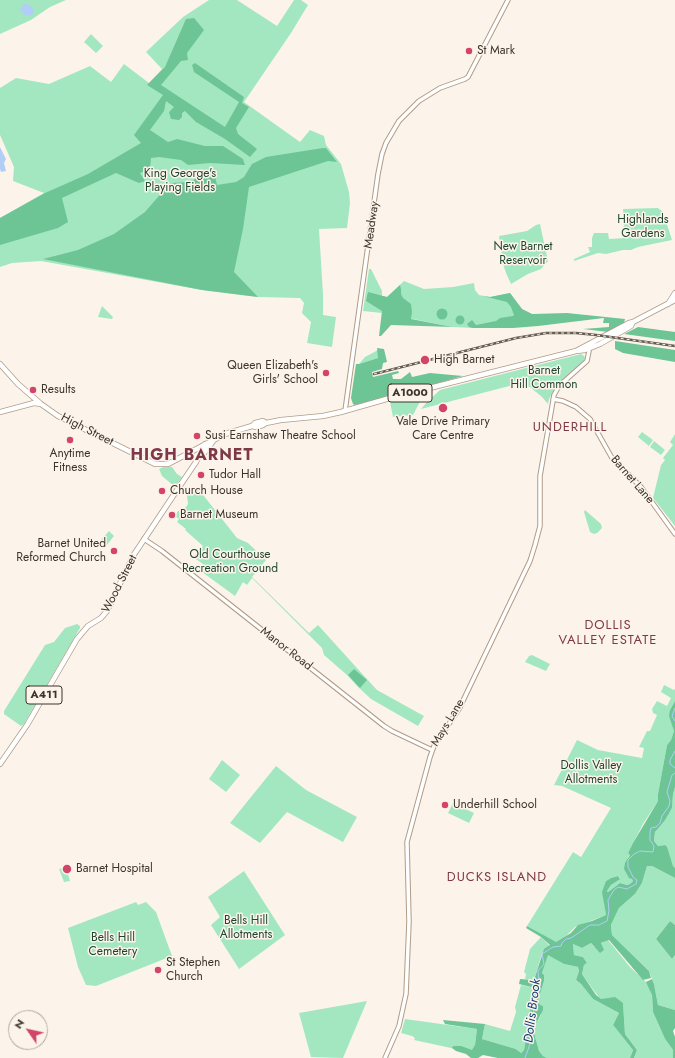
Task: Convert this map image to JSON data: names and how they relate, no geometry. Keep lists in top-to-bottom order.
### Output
{
  "streets": {
    "main road": [
      "A1000",
      "High Street",
      "Wood Street",
      "A411"
    ],
    "street": [
      "Meadway",
      "Barnet Lane",
      "Manor Road",
      "Mays Lane"
    ]
  },
  "crossings": [
    ["Meadway", "A1000"],
    ["A1000", "Wood Street"],
    ["High Street", "Wood Street"],
    ["Barnet Lane", "Mays Lane"],
    ["Wood Street", "Manor Road"],
    ["Manor Road", "Mays Lane"]
  ],
  "districts": [
    "UNDERHILL",
    "HIGH BARNET",
    "DOLLIS VALLEY ESTATE",
    "DUCKS ISLAND"
  ],
  "water": ["Dollis Brook"],
  "parks": [
    "King George's Playing Fields",
    "Highlands Gardens",
    "New Barnet Reservoir",
    "Barnet Hill Common",
    "Old Courthouse Recreation Ground",
    "Dollis Valley Allotments",
    "Bells Hill Allotments",
    "Bells Hill Cemetery"
  ],
  "places": [
    "St Mark",
    "High Barnet",
    "Queen Elizabeth's Girls' School",
    "Results",
    "Vale Drive Primary Care Centre",
    "Susi Earnshaw Theatre School",
    "Anytime Fitness",
    "Tudor Hall",
    "Church House",
    "Barnet Museum",
    "Barnet United Reformed Church",
    "Underhill School",
    "Barnet Hospital",
    "St Stephen Church"
  ],
  "north": "top left"
}
